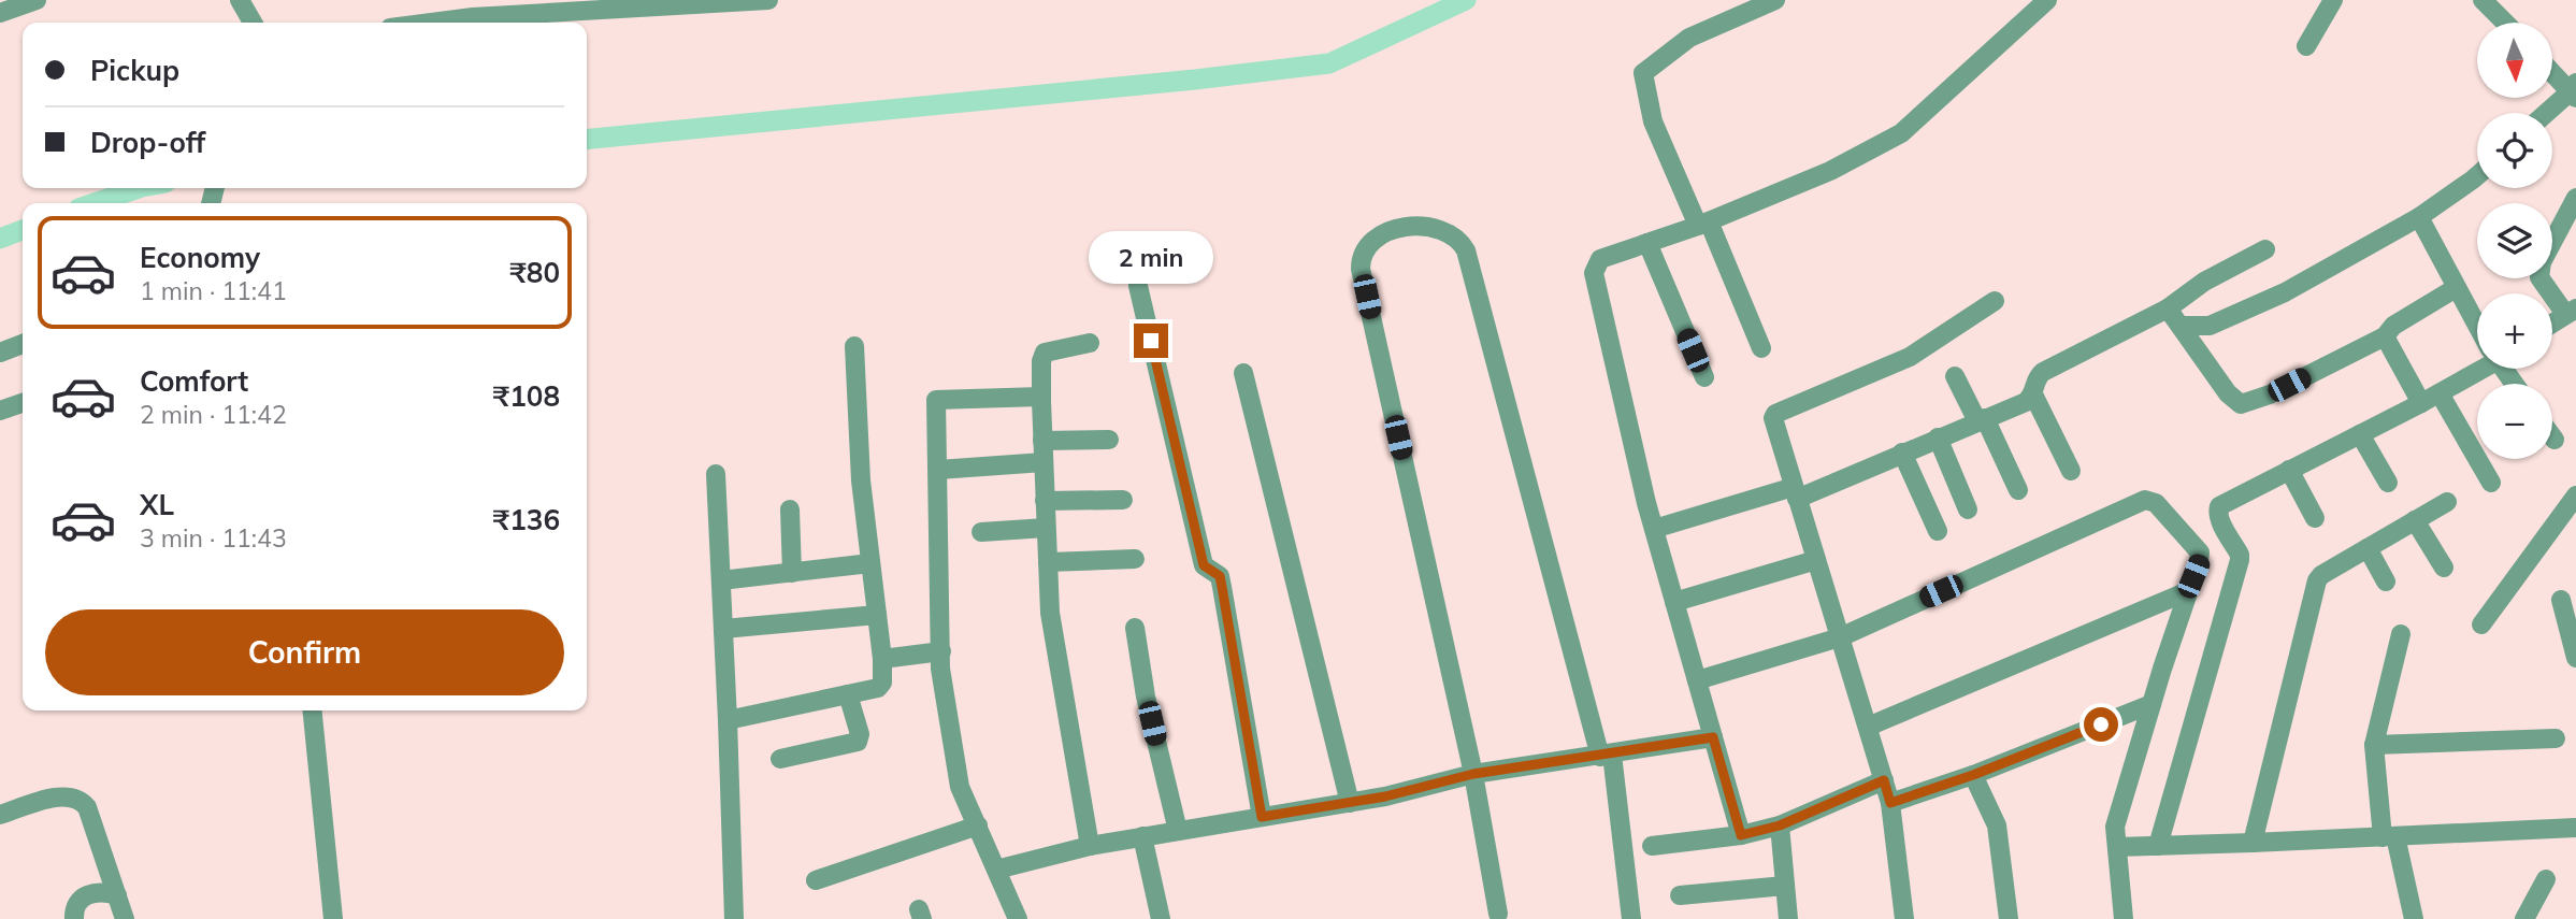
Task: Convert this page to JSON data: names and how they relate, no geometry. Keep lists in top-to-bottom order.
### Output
{
  "north": "bottom",
  "page": {
    "map_buttons": ["+", "−"],
    "banner": ["Pickup", "Drop-off"],
    "list": [
      {
        "name": "Economy",
        "note": "1 min · 11:41",
        "value": "₹80"
      },
      {
        "name": "Comfort",
        "note": "2 min · 11:42",
        "value": "₹108"
      },
      {
        "name": "XL",
        "note": "3 min · 11:43",
        "value": "₹136"
      }
    ],
    "bubble": "2 min",
    "buttons": "Confirm"
  }
}
